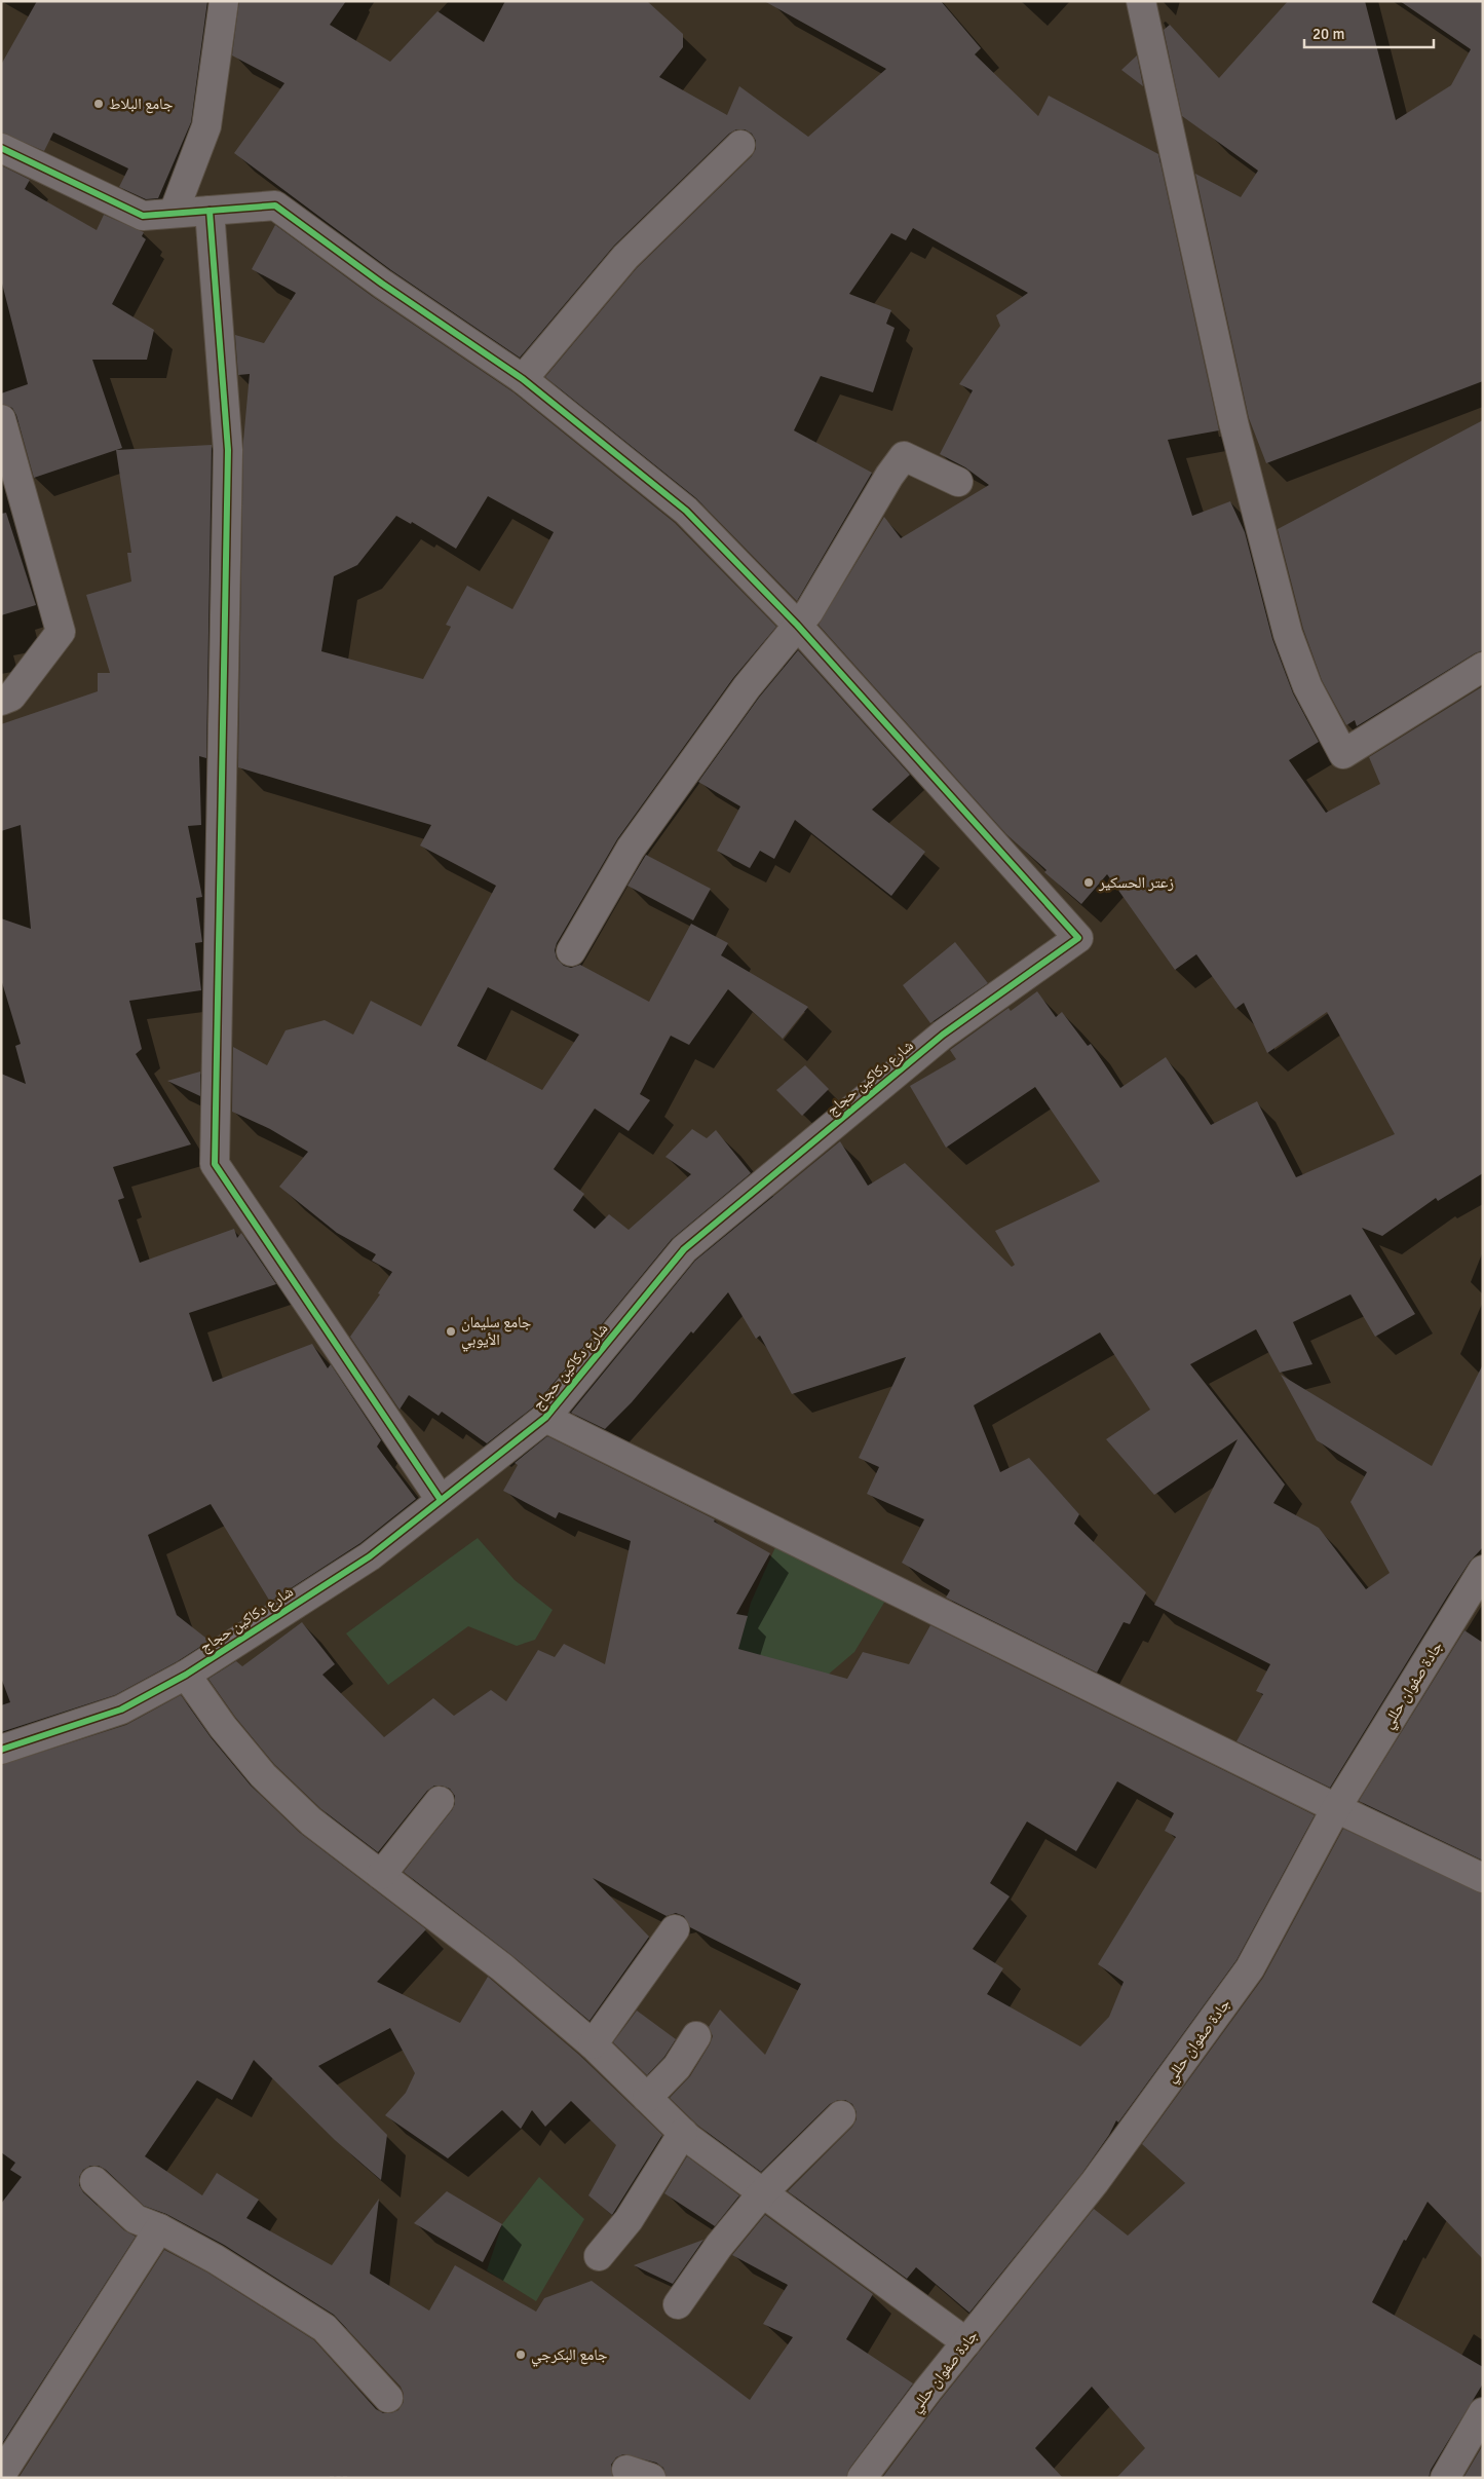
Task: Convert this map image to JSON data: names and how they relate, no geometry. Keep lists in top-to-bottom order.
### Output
{
  "streets": {
    "street": ["شارع دكاكين حجاج", "جادة صفوان حللي"]
  },
  "places": [
    "جامع البلاط",
    "زعتر الحسكير",
    "جامع سليمان الأيوبي",
    "جامع البكرجي"
  ],
  "scale_bar": "20 m"
}
